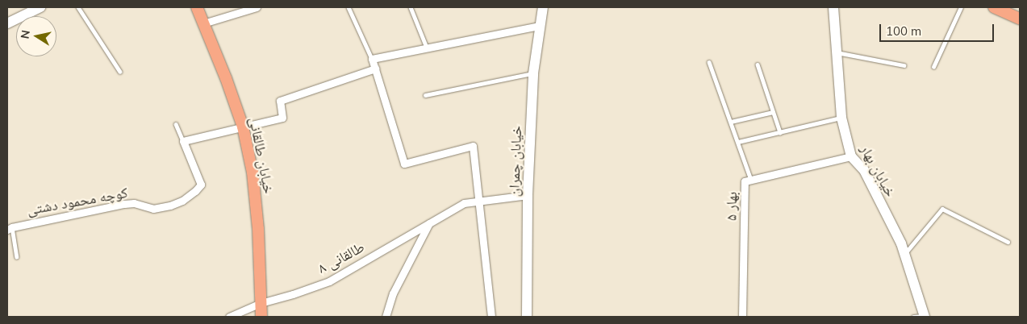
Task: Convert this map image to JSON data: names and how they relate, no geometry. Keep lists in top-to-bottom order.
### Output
{
  "streets": {
    "main road": ["خیابان طالقانی"],
    "street": [
      "خیابان چمران",
      "خیابان بهار",
      "کوچه محمود دشتی",
      "بهار ۵",
      "طالقانی ۸"
    ]
  },
  "crossings": [
    ["خیابان طالقانی", "طالقانی ۸"],
    ["خیابان چمران", "طالقانی ۸"],
    ["خیابان بهار", "بهار ۵"]
  ],
  "scale_bar": "100 m",
  "north": "left"
}
